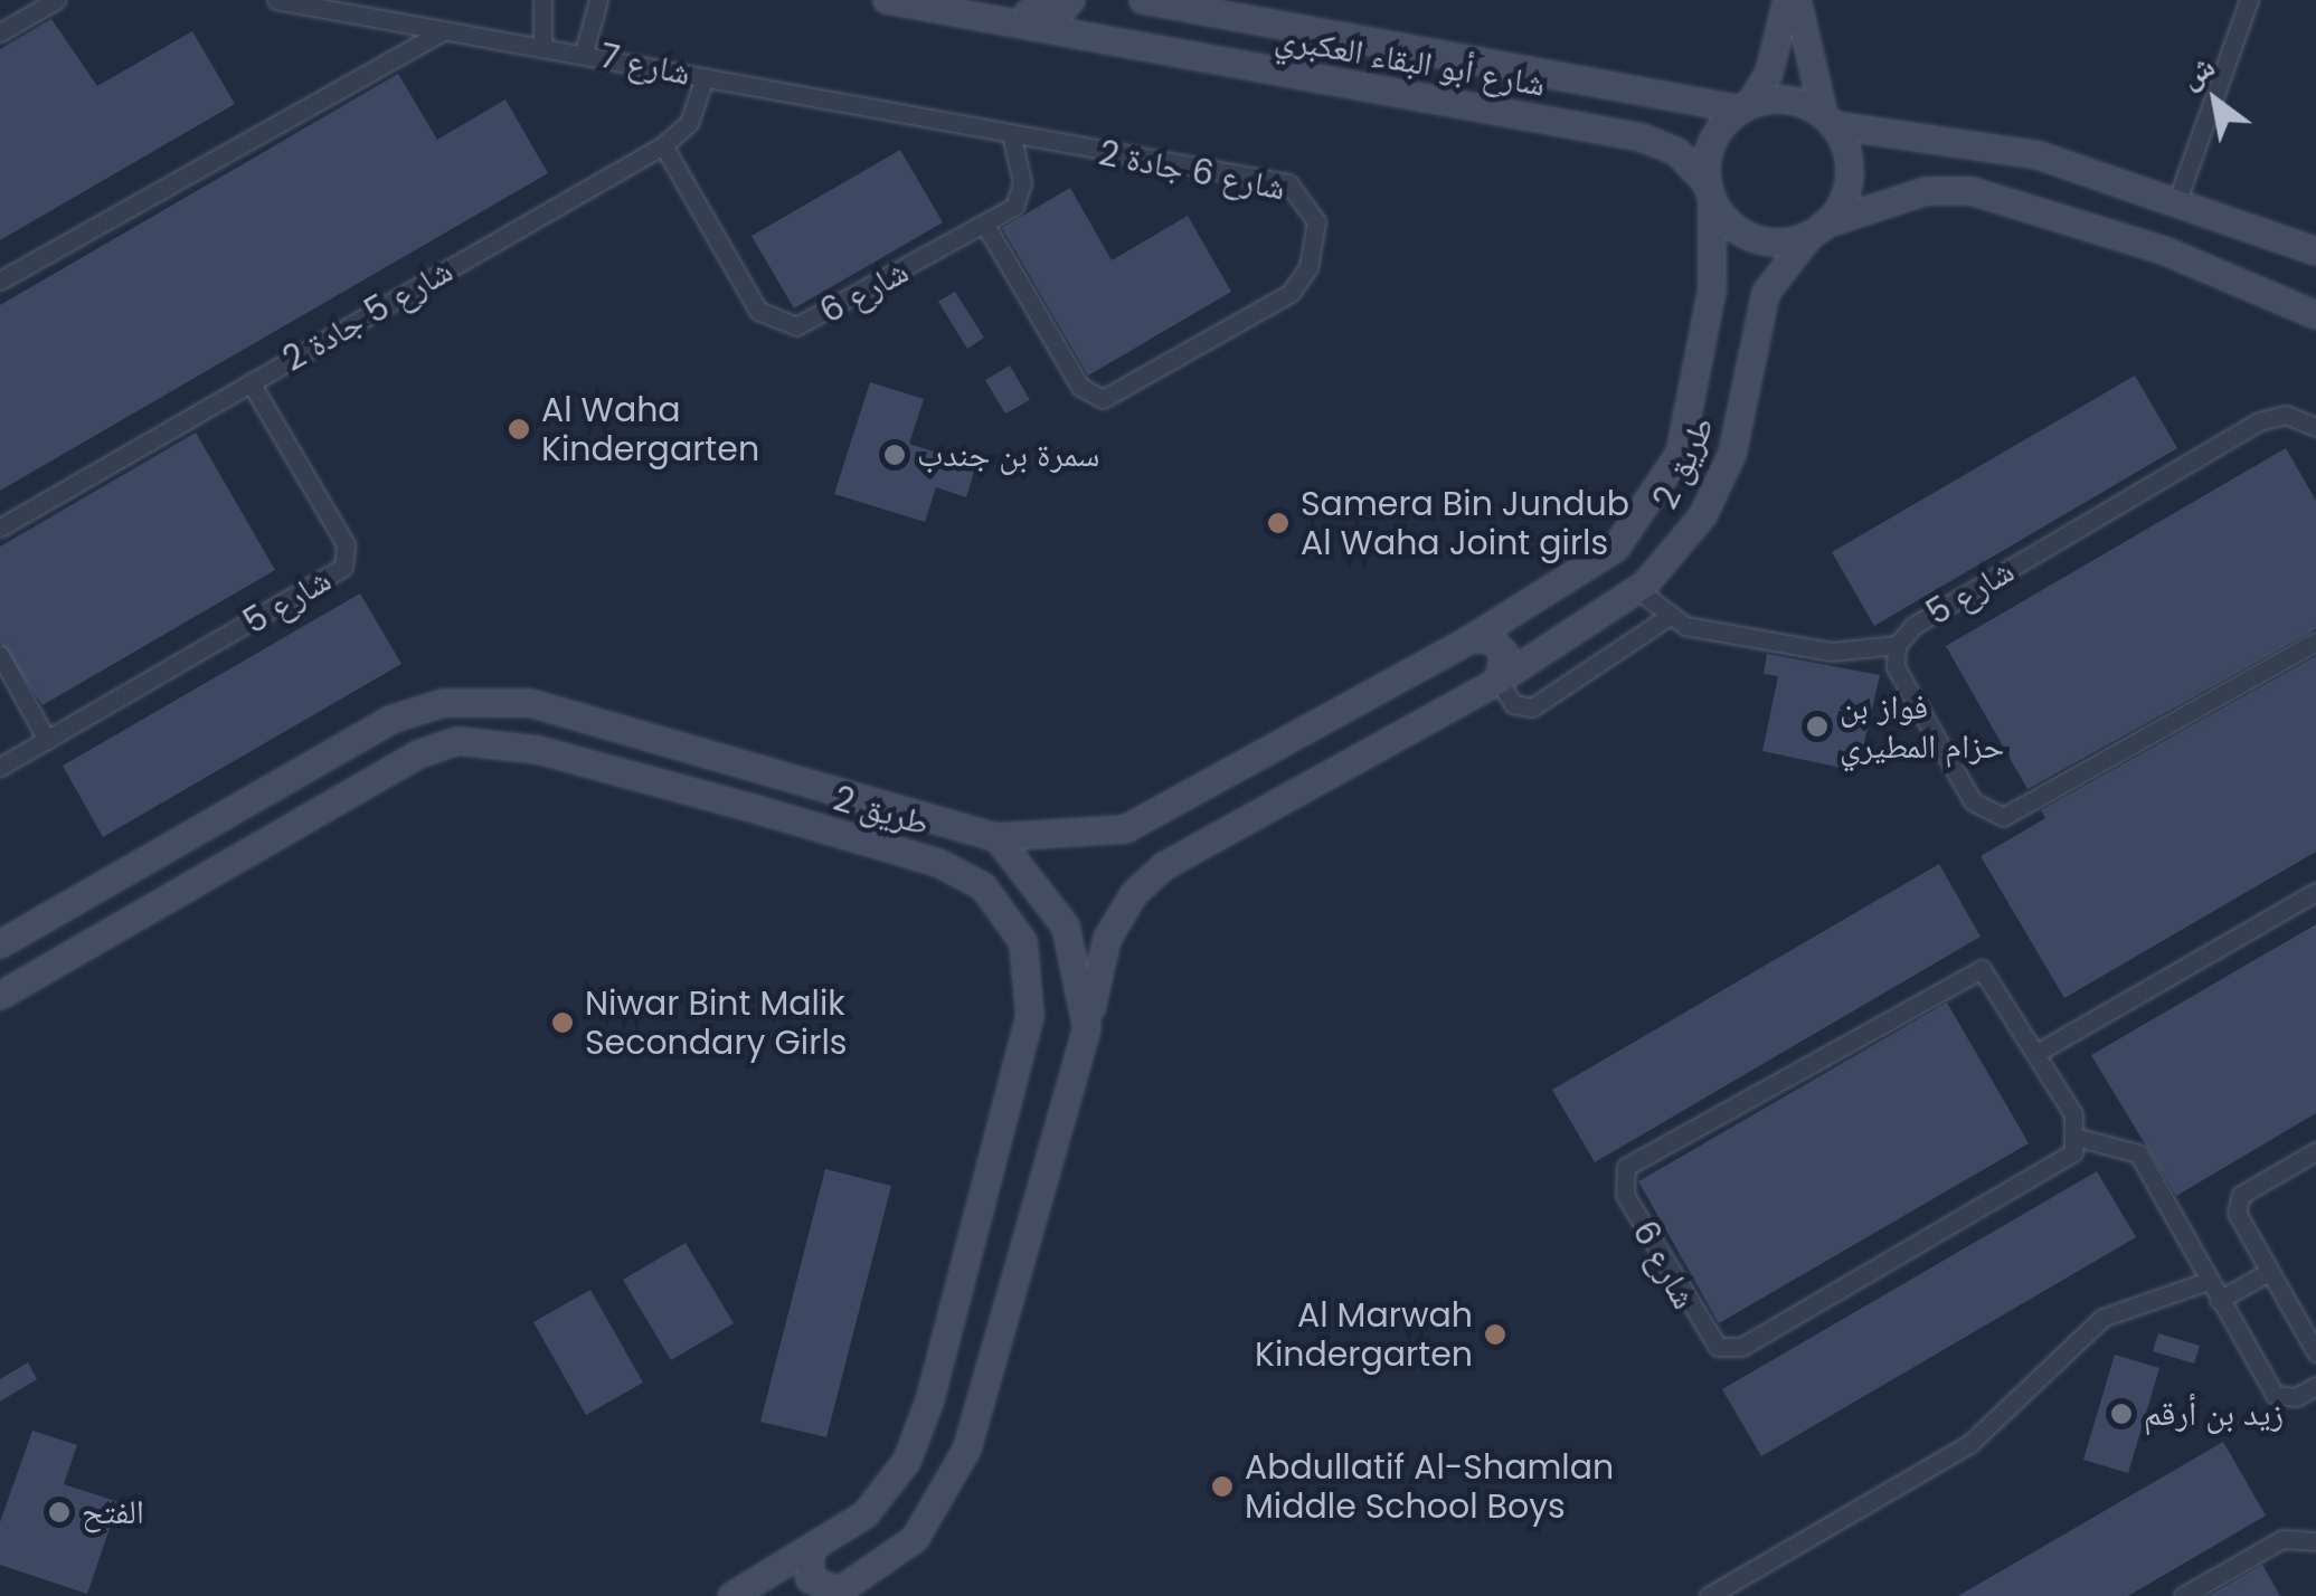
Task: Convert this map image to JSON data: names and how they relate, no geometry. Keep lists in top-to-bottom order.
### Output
{
  "streets": {
    "street": [
      "شارع أبو البقاء العكبري",
      "شارع 7",
      "شارع 6 جادة 2",
      "شارع 6",
      "شارع 5 جادة 2",
      "طريق 2",
      "شارع 5"
    ]
  },
  "crossings": [
    ["شارع أبو البقاء العكبري", "طريق 2"],
    ["شارع 7", "شارع 6 جادة 2"],
    ["شارع 7", "شارع 6"],
    ["شارع 7", "شارع 5 جادة 2"],
    ["شارع 6 جادة 2", "شارع 6"],
    ["شارع 6", "شارع 5 جادة 2"],
    ["شارع 5 جادة 2", "شارع 5"]
  ],
  "places": [
    "Al Waha Kindergarten",
    "سمرة بن جندب",
    "Samera Bin Jundub Al Waha Joint girls",
    "فواز بن حزام المطيري",
    "Niwar Bint Malik Secondary Girls",
    "Al Marwah Kindergarten",
    "زيد بن أرقم",
    "Abdullatif Al-Shamlan Middle School Boys",
    "الفتح"
  ],
  "north": "top left"
}
